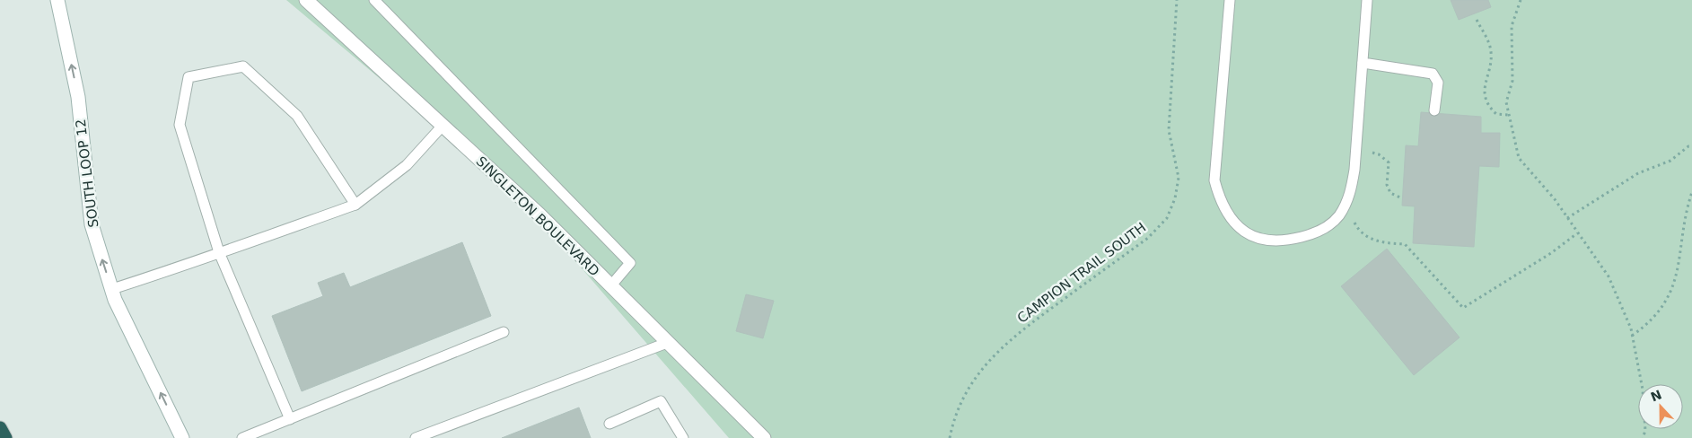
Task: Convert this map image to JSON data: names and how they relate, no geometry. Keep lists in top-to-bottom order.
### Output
{
  "streets": {
    "street": ["SOUTH LOOP 12", "SINGLETON BOULEVARD"],
    "path": ["CAMPION TRAIL SOUTH"]
  },
  "one_way": ["SOUTH LOOP 12"],
  "north": "top"
}
